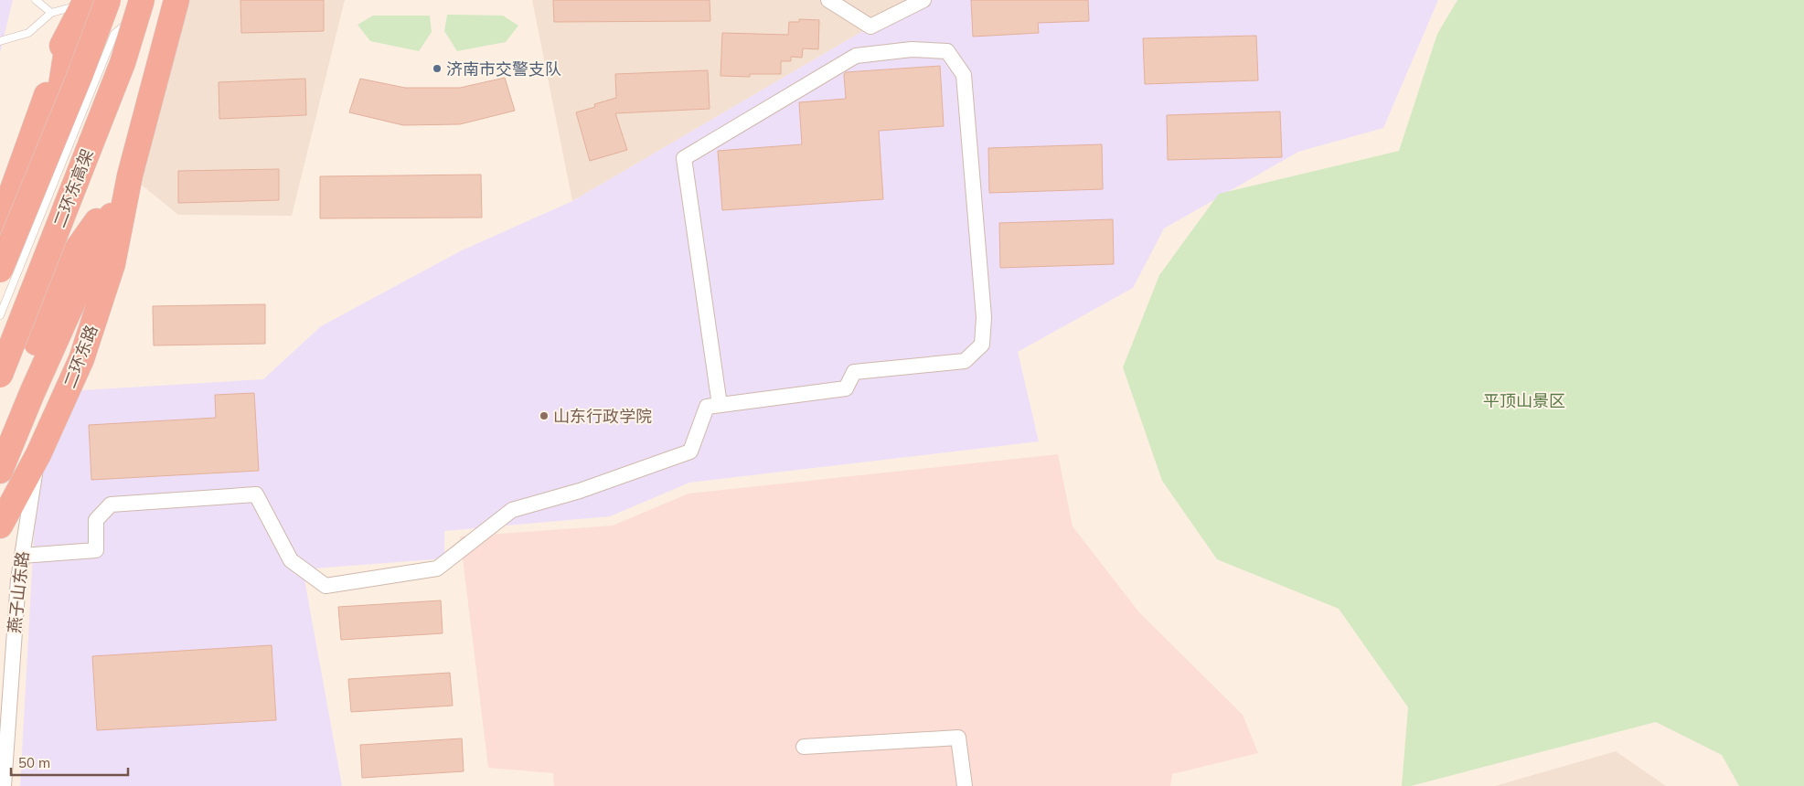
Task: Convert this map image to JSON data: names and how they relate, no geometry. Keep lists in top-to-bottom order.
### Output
{
  "streets": {
    "highway": ["二环东高架", "二环东路"],
    "street": ["燕子山东路"]
  },
  "crossings": [
    ["二环东路", "燕子山东路"]
  ],
  "parks": ["平顶山景区"],
  "places": ["济南市交警支队", "山东行政学院"],
  "scale_bar": "50 m"
}
